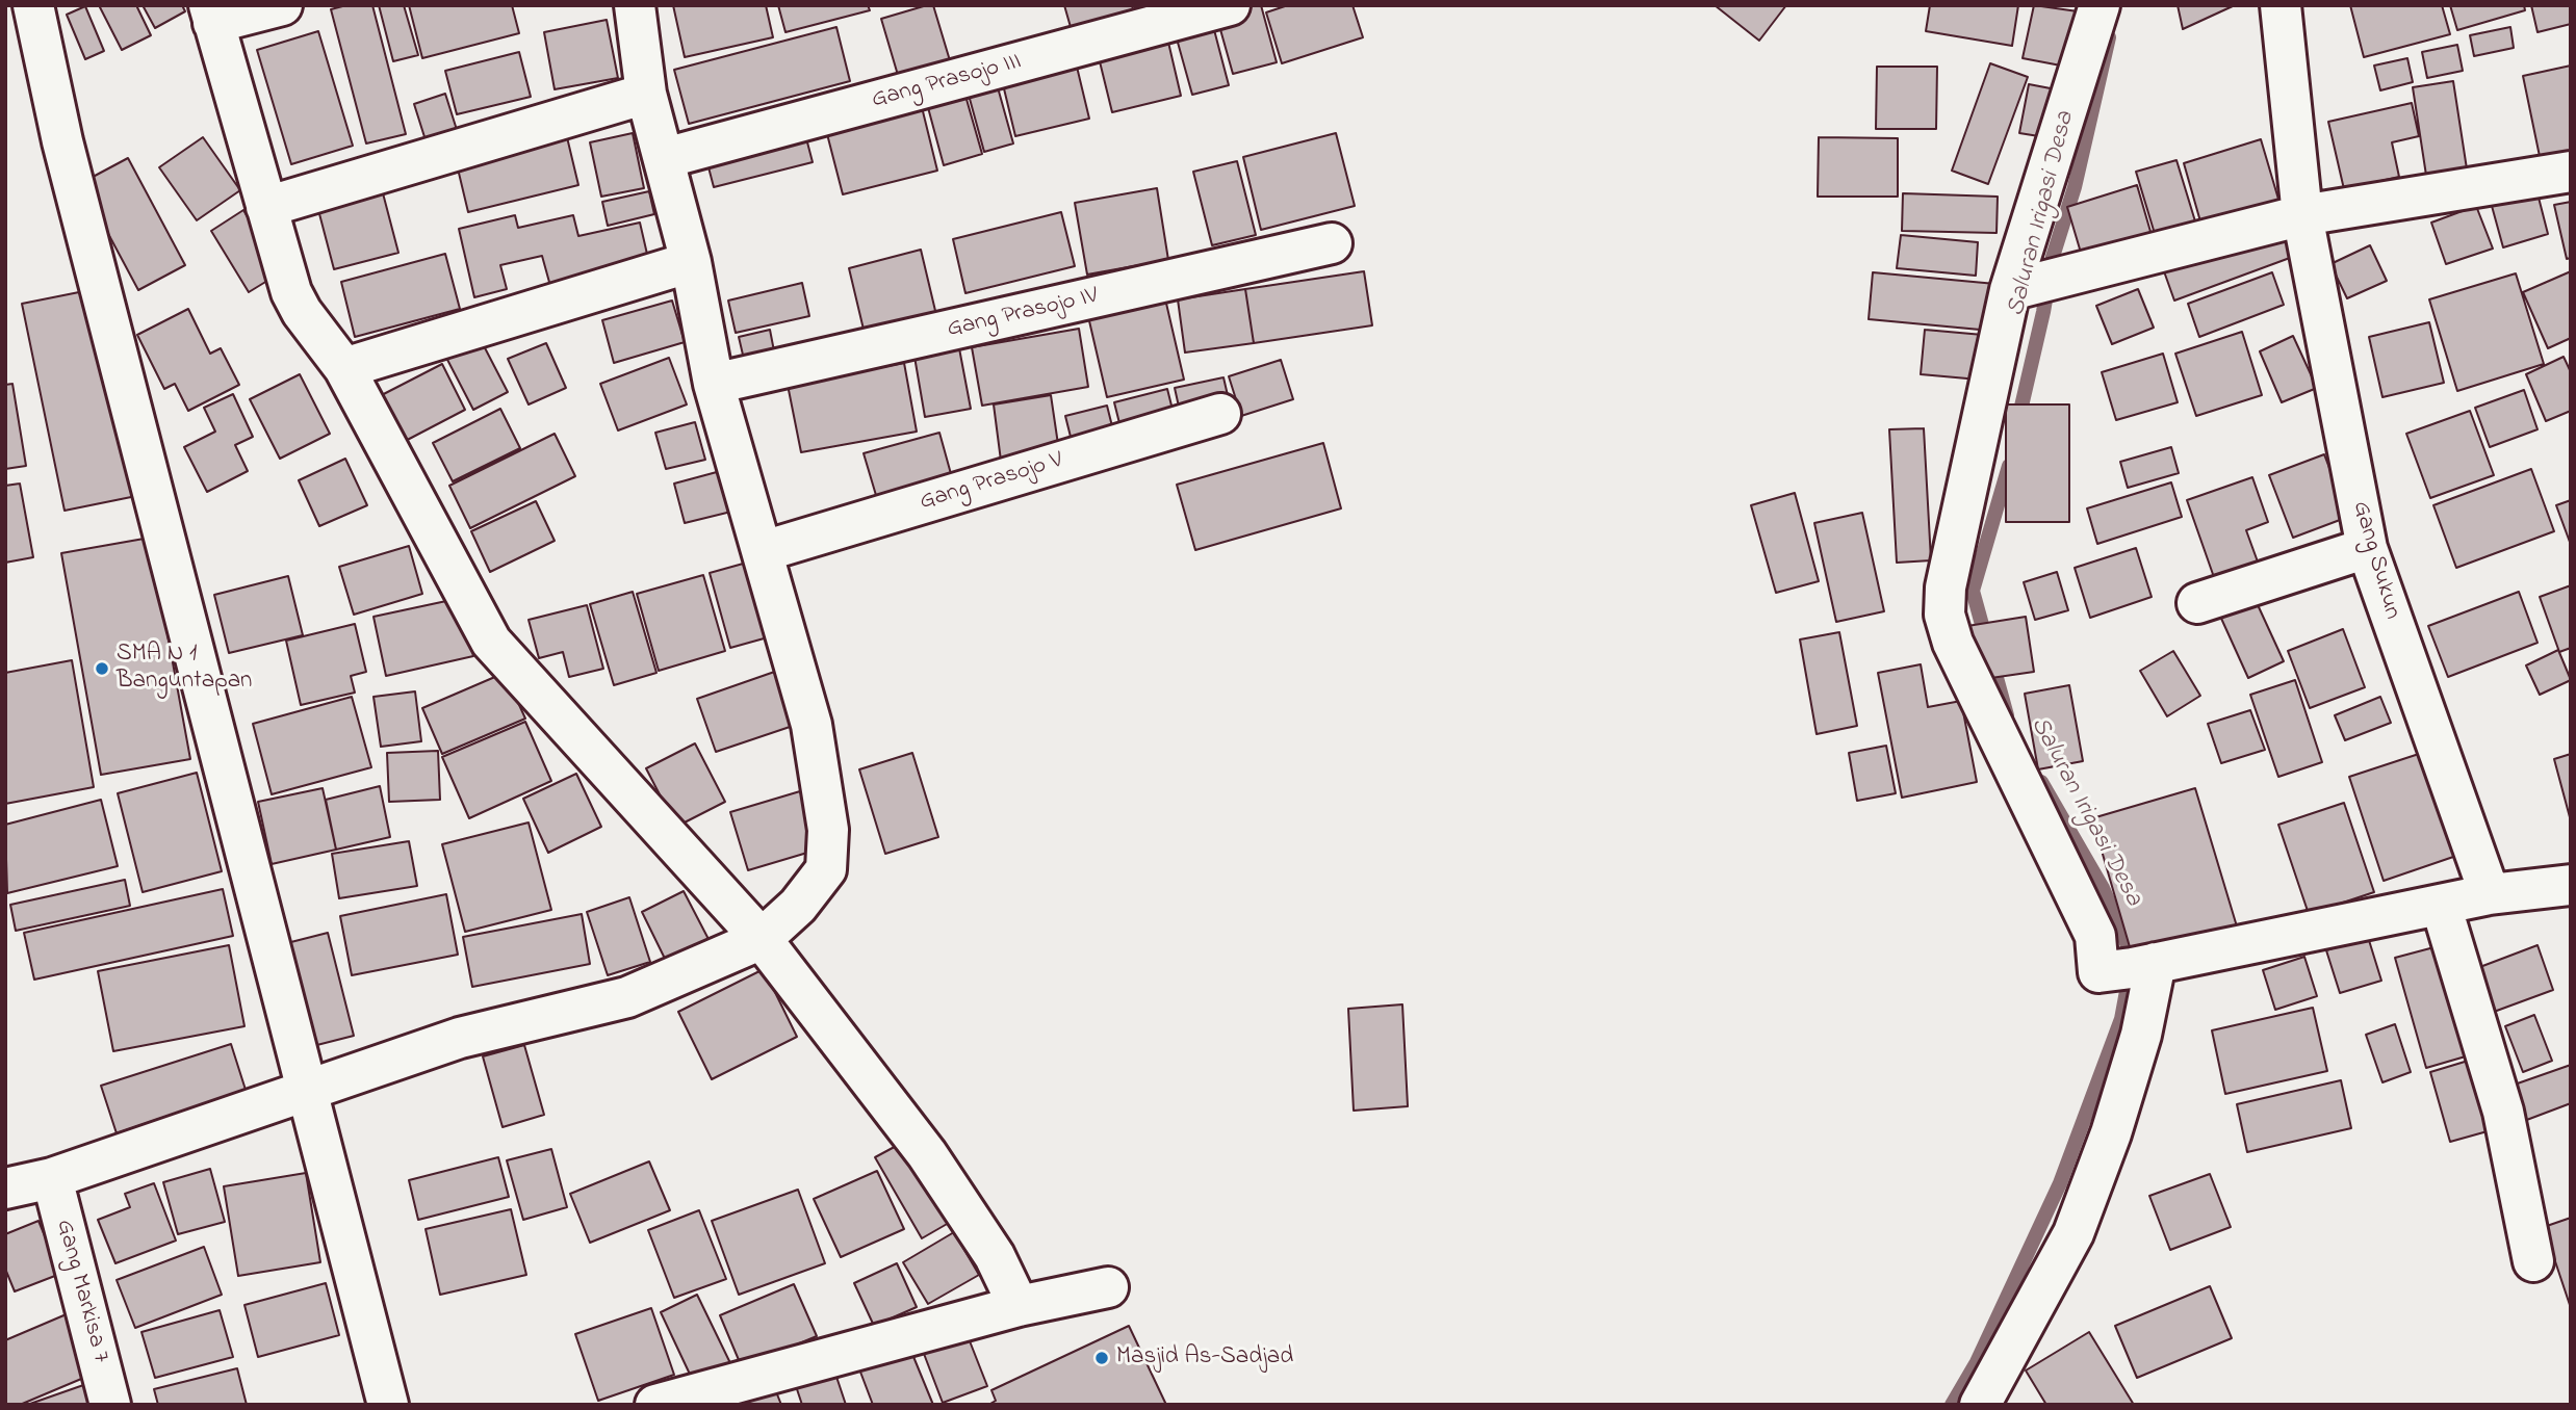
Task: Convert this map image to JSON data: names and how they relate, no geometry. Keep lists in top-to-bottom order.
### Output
{
  "streets": {
    "street": [
      "Gang Prasojo III",
      "Gang Prasojo IV",
      "Gang Prasojo V",
      "Gang Sukun",
      "Gang Markisa 7"
    ]
  },
  "water": ["Saluran Irigasi Desa"],
  "places": ["SMA N 1 Banguntapan", "Masjid As-Sadjad"]
}
